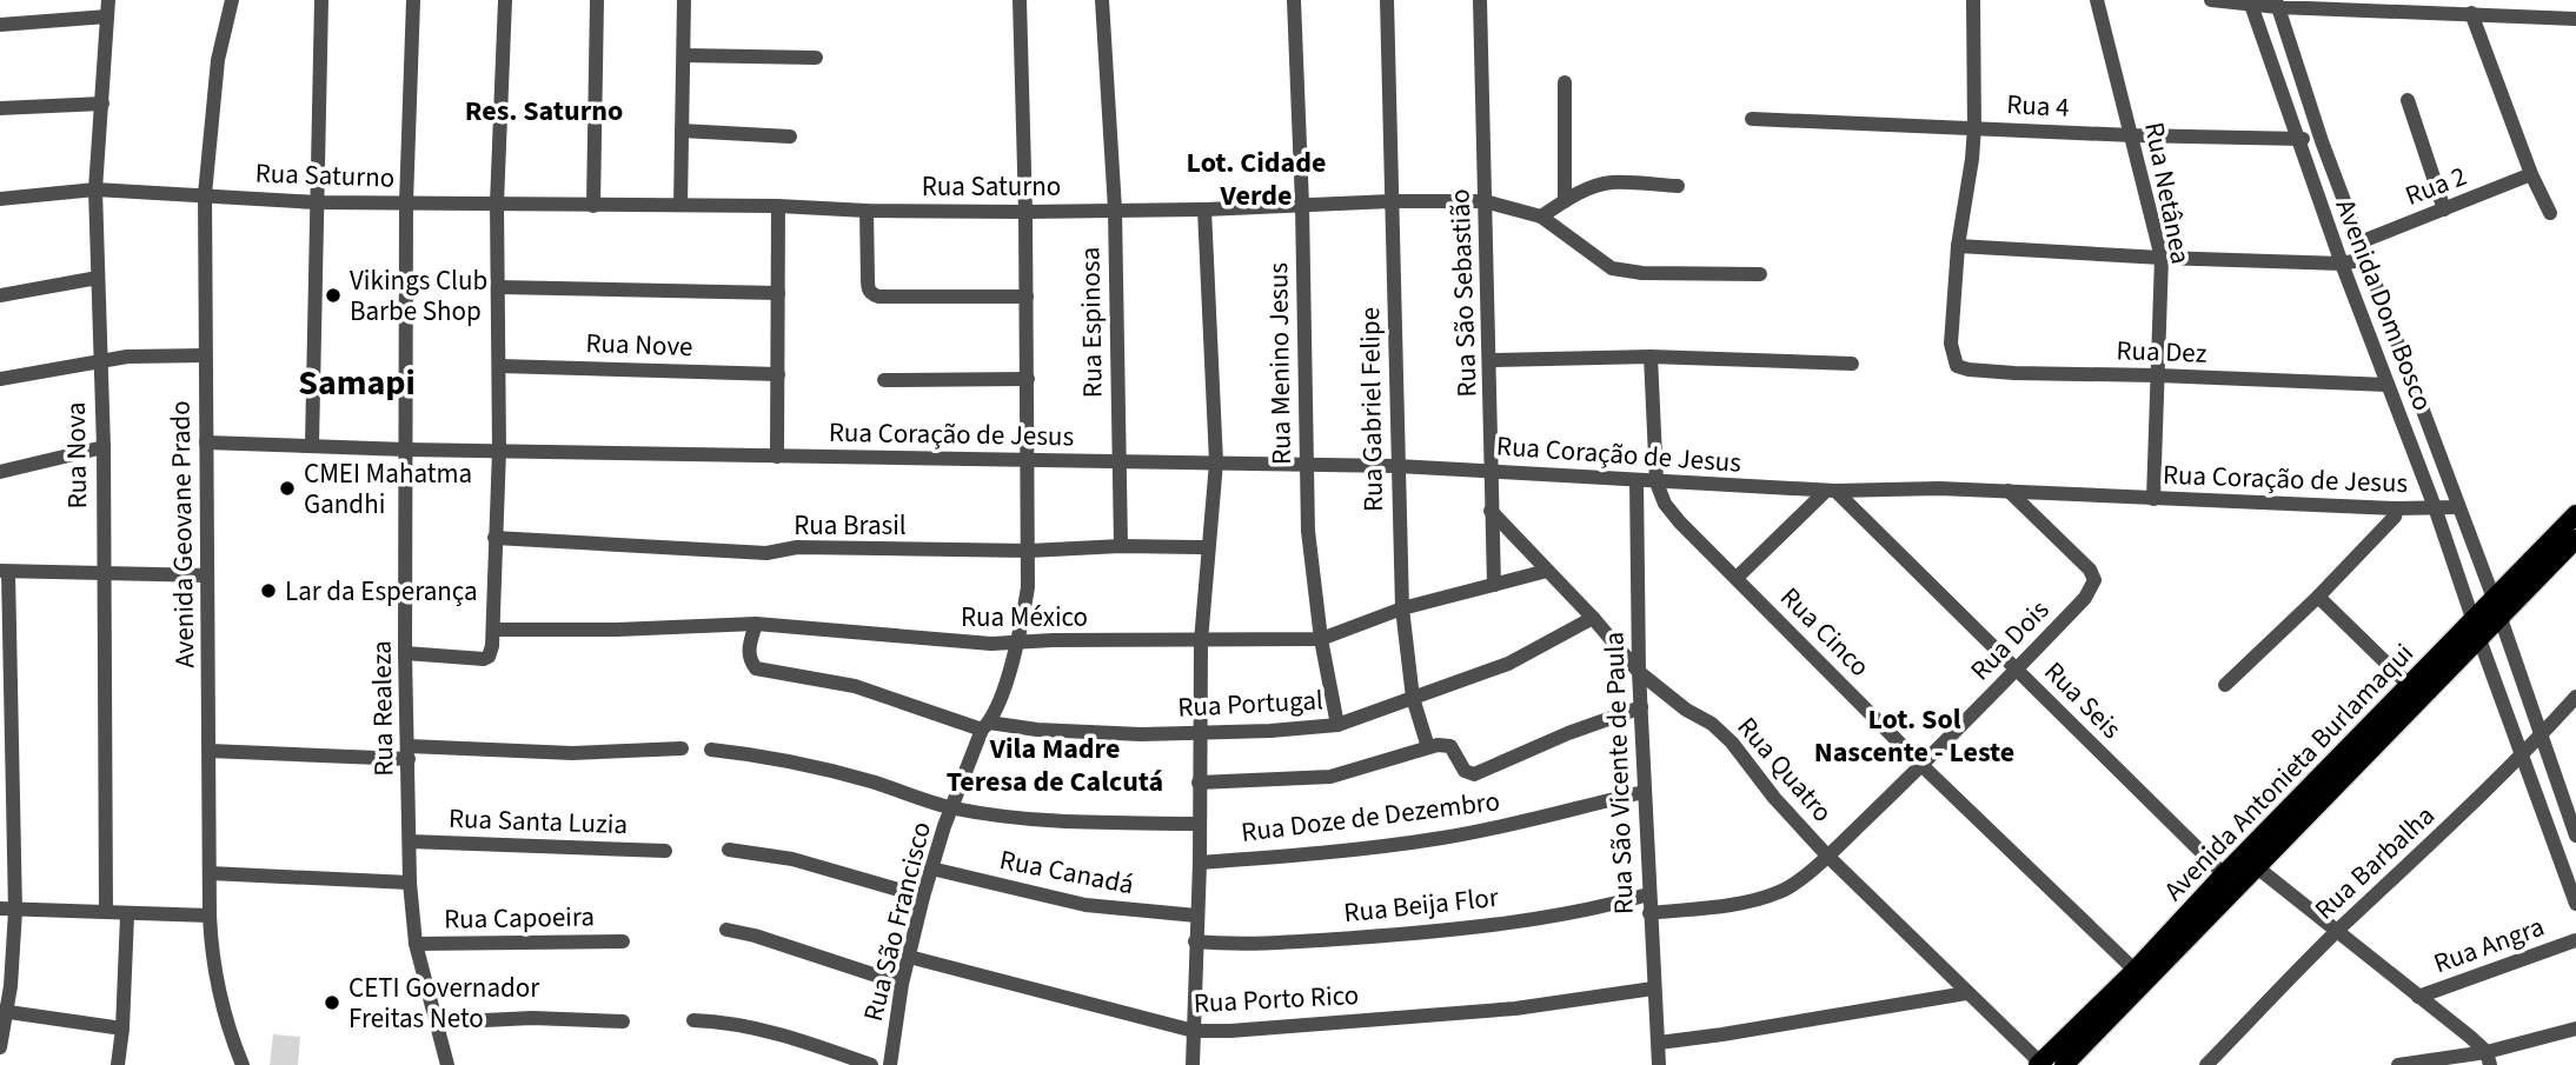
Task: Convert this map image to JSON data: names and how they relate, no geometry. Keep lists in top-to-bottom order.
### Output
{
  "streets": {
    "main road": ["Avenida Antonieta Burlamaqui"],
    "street": [
      "Rua 4",
      "Rua Saturno",
      "Rua 2",
      "Rua Netânea",
      "Rua São Sebastião",
      "Avenida Dom Bosco",
      "Rua Espinosa",
      "Rua Nove",
      "Rua Dez",
      "Rua Menino Jesus",
      "Rua Gabriel Felipe",
      "Rua Coração de Jesus",
      "Rua Nova",
      "Rua Brasil",
      "Avenida Geovane Prado",
      "Rua México",
      "Rua Cinco",
      "Rua Dois",
      "Rua Seis",
      "Rua Portugal",
      "Rua Realeza",
      "Rua Quatro",
      "Rua São Vicente de Paula",
      "Rua Doze de Dezembro",
      "Rua Santa Luzia",
      "Rua Barbalha",
      "Rua Canadá",
      "Rua Beija Flor",
      "Rua Capoeira",
      "Rua São Francisco",
      "Rua Angra",
      "Rua Porto Rico"
    ]
  },
  "crossings": [
    ["Rua 4", "Rua Netânea"],
    ["Rua 4", "Avenida Dom Bosco"],
    ["Rua Saturno", "Rua São Sebastião"],
    ["Rua Saturno", "Rua Espinosa"],
    ["Rua Saturno", "Rua Menino Jesus"],
    ["Rua Saturno", "Rua Gabriel Felipe"],
    ["Rua Saturno", "Rua Nova"],
    ["Rua Saturno", "Avenida Geovane Prado"],
    ["Rua Saturno", "Rua Realeza"],
    ["Rua Saturno", "Rua São Francisco"],
    ["Rua 2", "Avenida Dom Bosco"],
    ["Rua Netânea", "Rua Dez"],
    ["Rua Netânea", "Rua Coração de Jesus"],
    ["Rua São Sebastião", "Rua Coração de Jesus"],
    ["Rua São Sebastião", "Rua México"],
    ["Rua São Sebastião", "Rua Quatro"],
    ["Avenida Dom Bosco", "Rua Dez"],
    ["Avenida Dom Bosco", "Rua Coração de Jesus"],
    ["Avenida Dom Bosco", "Avenida Antonieta Burlamaqui"],
    ["Avenida Dom Bosco", "Rua Barbalha"],
    ["Rua Espinosa", "Rua Coração de Jesus"],
    ["Rua Espinosa", "Rua Brasil"],
    ["Rua Menino Jesus", "Rua Coração de Jesus"],
    ["Rua Menino Jesus", "Rua México"],
    ["Rua Menino Jesus", "Rua Portugal"],
    ["Rua Gabriel Felipe", "Rua Coração de Jesus"],
    ["Rua Gabriel Felipe", "Rua México"],
    ["Rua Gabriel Felipe", "Rua Portugal"],
    ["Rua Coração de Jesus", "Avenida Geovane Prado"],
    ["Rua Coração de Jesus", "Rua Cinco"],
    ["Rua Coração de Jesus", "Rua Dois"],
    ["Rua Coração de Jesus", "Rua Seis"],
    ["Rua Coração de Jesus", "Rua Realeza"],
    ["Rua Coração de Jesus", "Rua São Vicente de Paula"],
    ["Rua Coração de Jesus", "Rua São Francisco"],
    ["Rua Brasil", "Rua São Francisco"],
    ["Rua México", "Rua Portugal"],
    ["Rua México", "Rua Quatro"],
    ["Rua México", "Rua São Francisco"],
    ["Rua Cinco", "Rua Dois"],
    ["Rua Cinco", "Avenida Antonieta Burlamaqui"],
    ["Rua Dois", "Rua Seis"],
    ["Rua Dois", "Rua Quatro"],
    ["Rua Dois", "Rua São Vicente de Paula"],
    ["Rua Seis", "Avenida Antonieta Burlamaqui"],
    ["Rua Portugal", "Rua Quatro"],
    ["Rua Portugal", "Rua São Francisco"],
    ["Rua Realeza", "Rua Santa Luzia"],
    ["Rua Realeza", "Rua Capoeira"],
    ["Rua Quatro", "Avenida Antonieta Burlamaqui"],
    ["Rua Quatro", "Rua São Vicente de Paula"],
    ["Rua São Vicente de Paula", "Rua Doze de Dezembro"],
    ["Rua São Vicente de Paula", "Rua Beija Flor"],
    ["Rua São Vicente de Paula", "Rua Porto Rico"],
    ["Rua Canadá", "Rua São Francisco"],
    ["Rua São Francisco", "Rua Porto Rico"]
  ],
  "districts": [
    "Res. Saturno",
    "Lot. Cidade Verde",
    "Samapi",
    "Lot. Sol Nascente - Leste",
    "Vila Madre Teresa de Calcutá"
  ],
  "places": [
    "Vikings Club Barbe Shop",
    "CMEI Mahatma Gandhi",
    "Lar da Esperança",
    "CETI Governador Freitas Neto"
  ]
}
